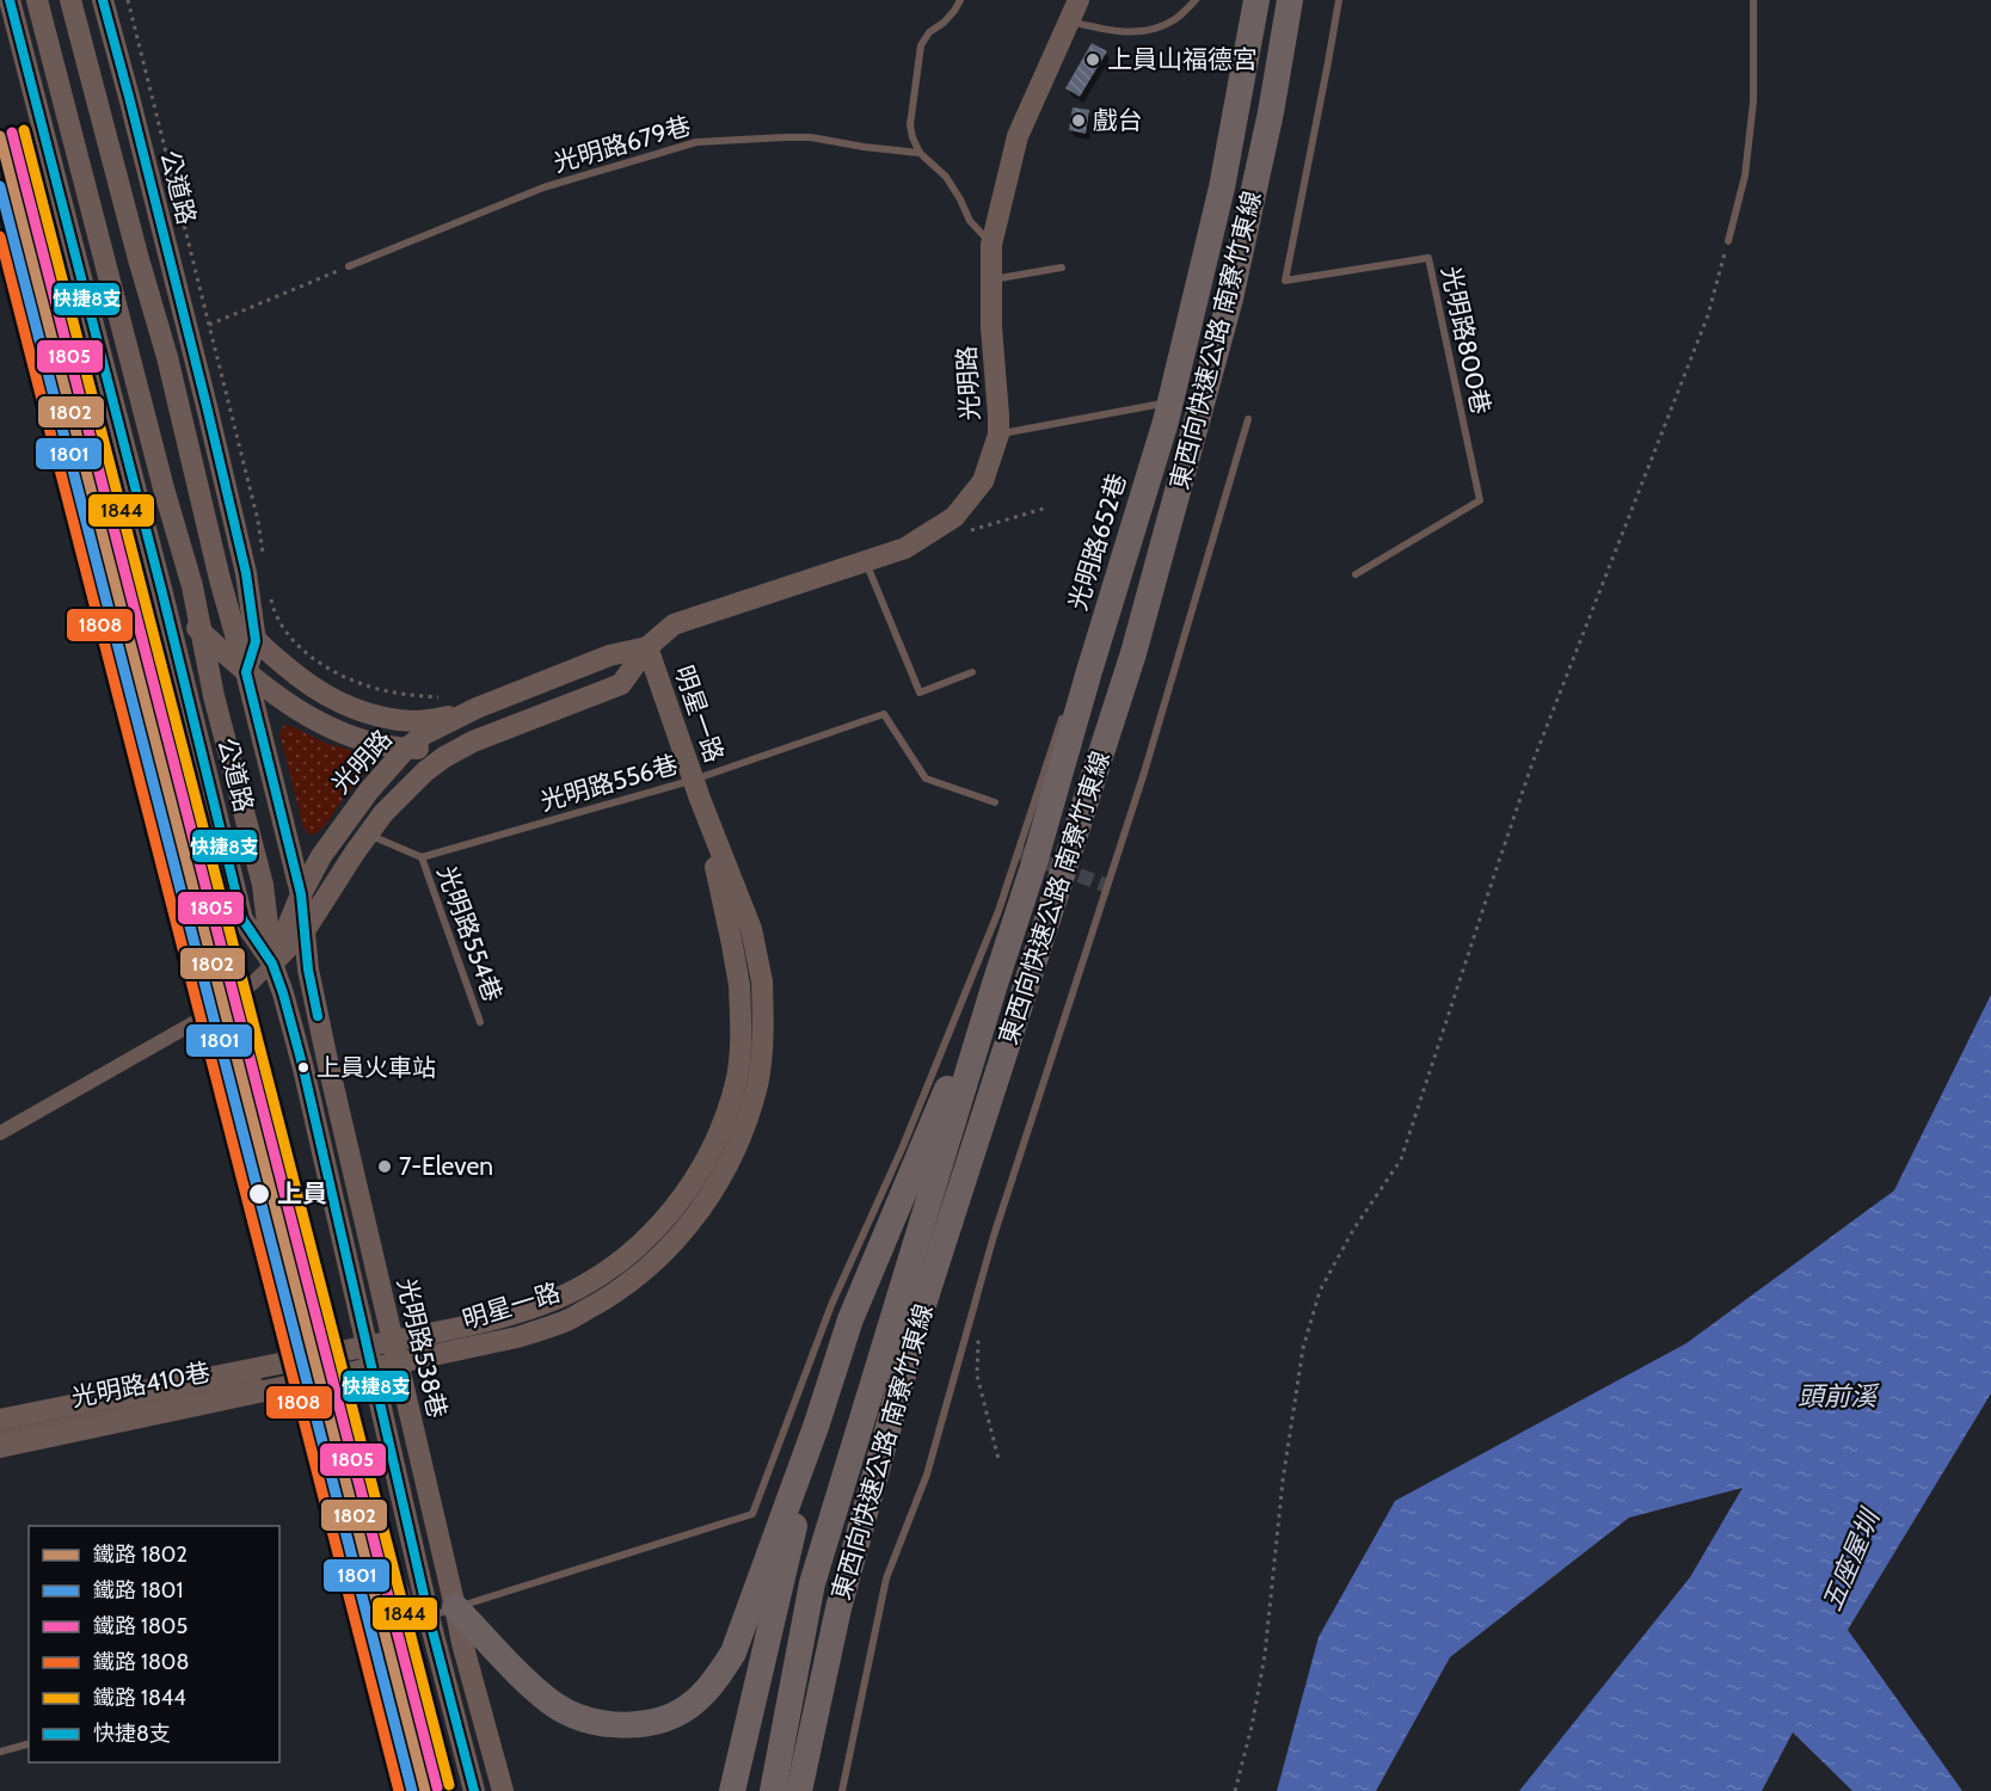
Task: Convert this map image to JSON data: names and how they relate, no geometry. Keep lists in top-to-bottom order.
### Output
{
  "streets": {
    "highway": ["東西向快速公路 南寮竹東線"],
    "street": [
      "公道路",
      "光明路",
      "明星一路",
      "光明路538巷"
    ],
    "lane": [
      "光明路679巷",
      "光明路800巷",
      "光明路556巷",
      "光明路554巷",
      "光明路410巷"
    ]
  },
  "crossings": [
    ["公道路", "光明路"],
    ["公道路", "光明路538巷"],
    ["光明路", "明星一路"],
    ["光明路", "光明路538巷"],
    ["明星一路", "光明路556巷"],
    ["光明路556巷", "光明路554巷"]
  ],
  "water": ["頭前溪", "五座屋圳"],
  "places": [
    "上員山福德宮",
    "戲台",
    "上員火車站",
    "7-Eleven",
    "上員"
  ],
  "lines": [
    "transit line 快捷8支",
    "rail line 1844",
    "rail line 1805",
    "rail line 1802",
    "rail line 1801",
    "rail line 1808"
  ],
  "legend": [
    "鐵路 1802",
    "鐵路 1801",
    "鐵路 1805",
    "鐵路 1808",
    "鐵路 1844",
    "快捷8支"
  ]
}
